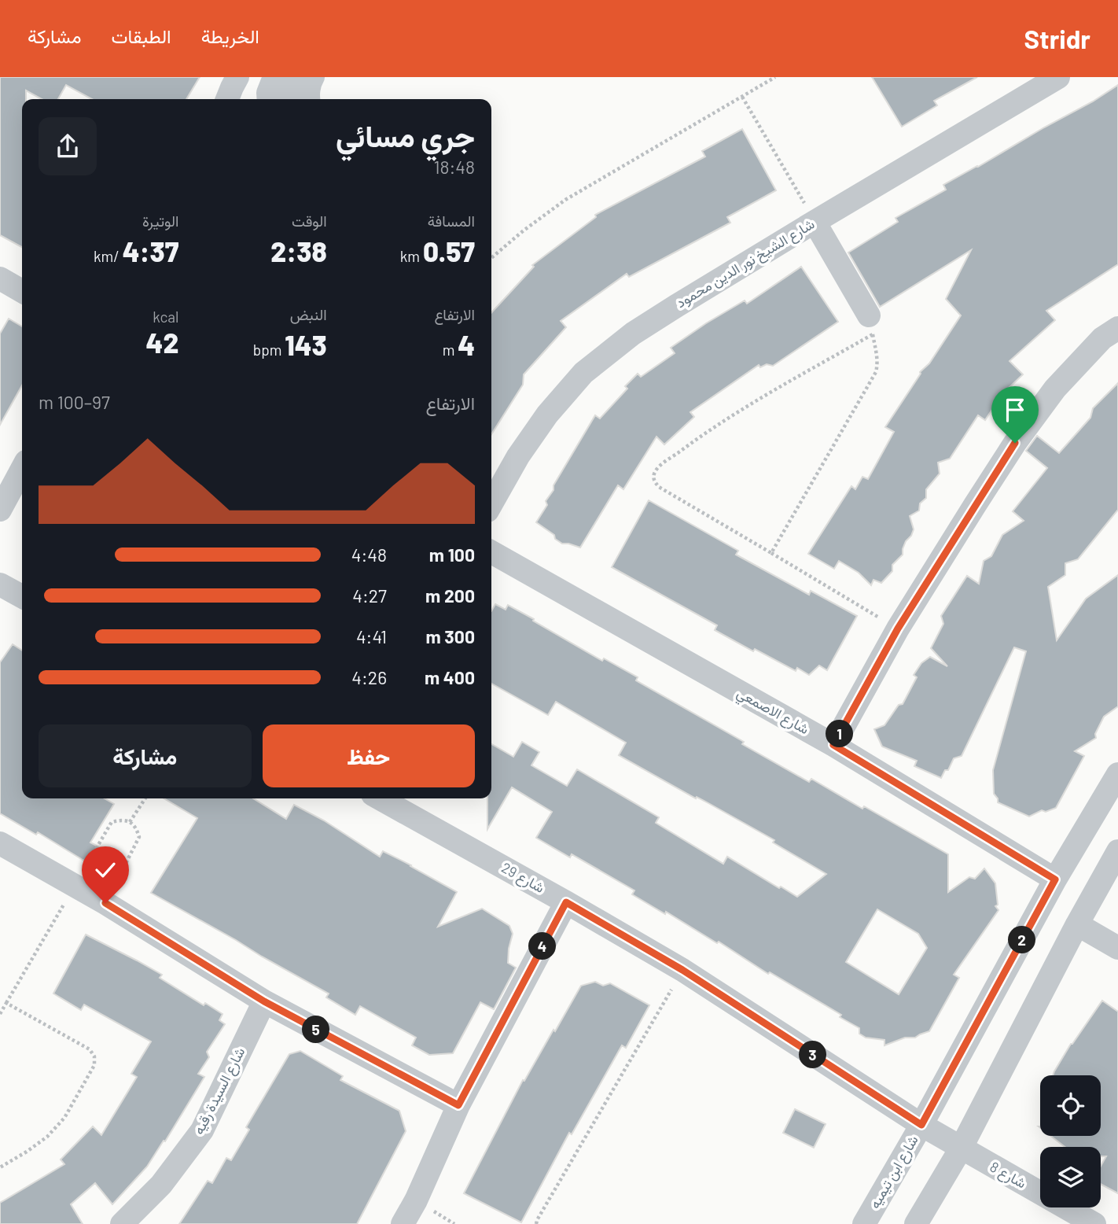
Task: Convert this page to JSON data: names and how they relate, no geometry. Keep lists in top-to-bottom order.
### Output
{
  "streets": {
    "street": [
      "شارع الشيخ نور الدين محمود",
      "شارع الاصمعي",
      "شارع 29",
      "شارع السيدة رقيه",
      "شارع ابن تيميه",
      "شارع 8"
    ]
  },
  "crossings": [
    ["شارع الاصمعي", "شارع ابن تيميه"],
    ["شارع 29", "شارع ابن تيميه"],
    ["شارع 29", "شارع 8"],
    ["شارع ابن تيميه", "شارع 8"]
  ],
  "page": {
    "header": "Stridr",
    "nav": ["الخريطة", "الطبقات", "مشاركة"],
    "heading": ["جري مسائي", "18:48"],
    "stats": [
      ["المسافة", "0.57 km"],
      ["الوقت", "2:38"],
      ["الوتيرة", "4:37 /km"],
      ["الارتفاع", "4 m"],
      ["النبض", "143 bpm"],
      ["kcal", "42"]
    ],
    "chart": ["الارتفاع", "97–100 m"],
    "list": [
      {
        "name": "100 m",
        "note": "4:48"
      },
      {
        "name": "200 m",
        "note": "4:27"
      },
      {
        "name": "300 m",
        "note": "4:41"
      },
      {
        "name": "400 m",
        "note": "4:26"
      }
    ],
    "buttons": ["حفظ", "مشاركة"],
    "pins": [
      "1",
      "2",
      "4",
      "5",
      "3"
    ]
  }
}
